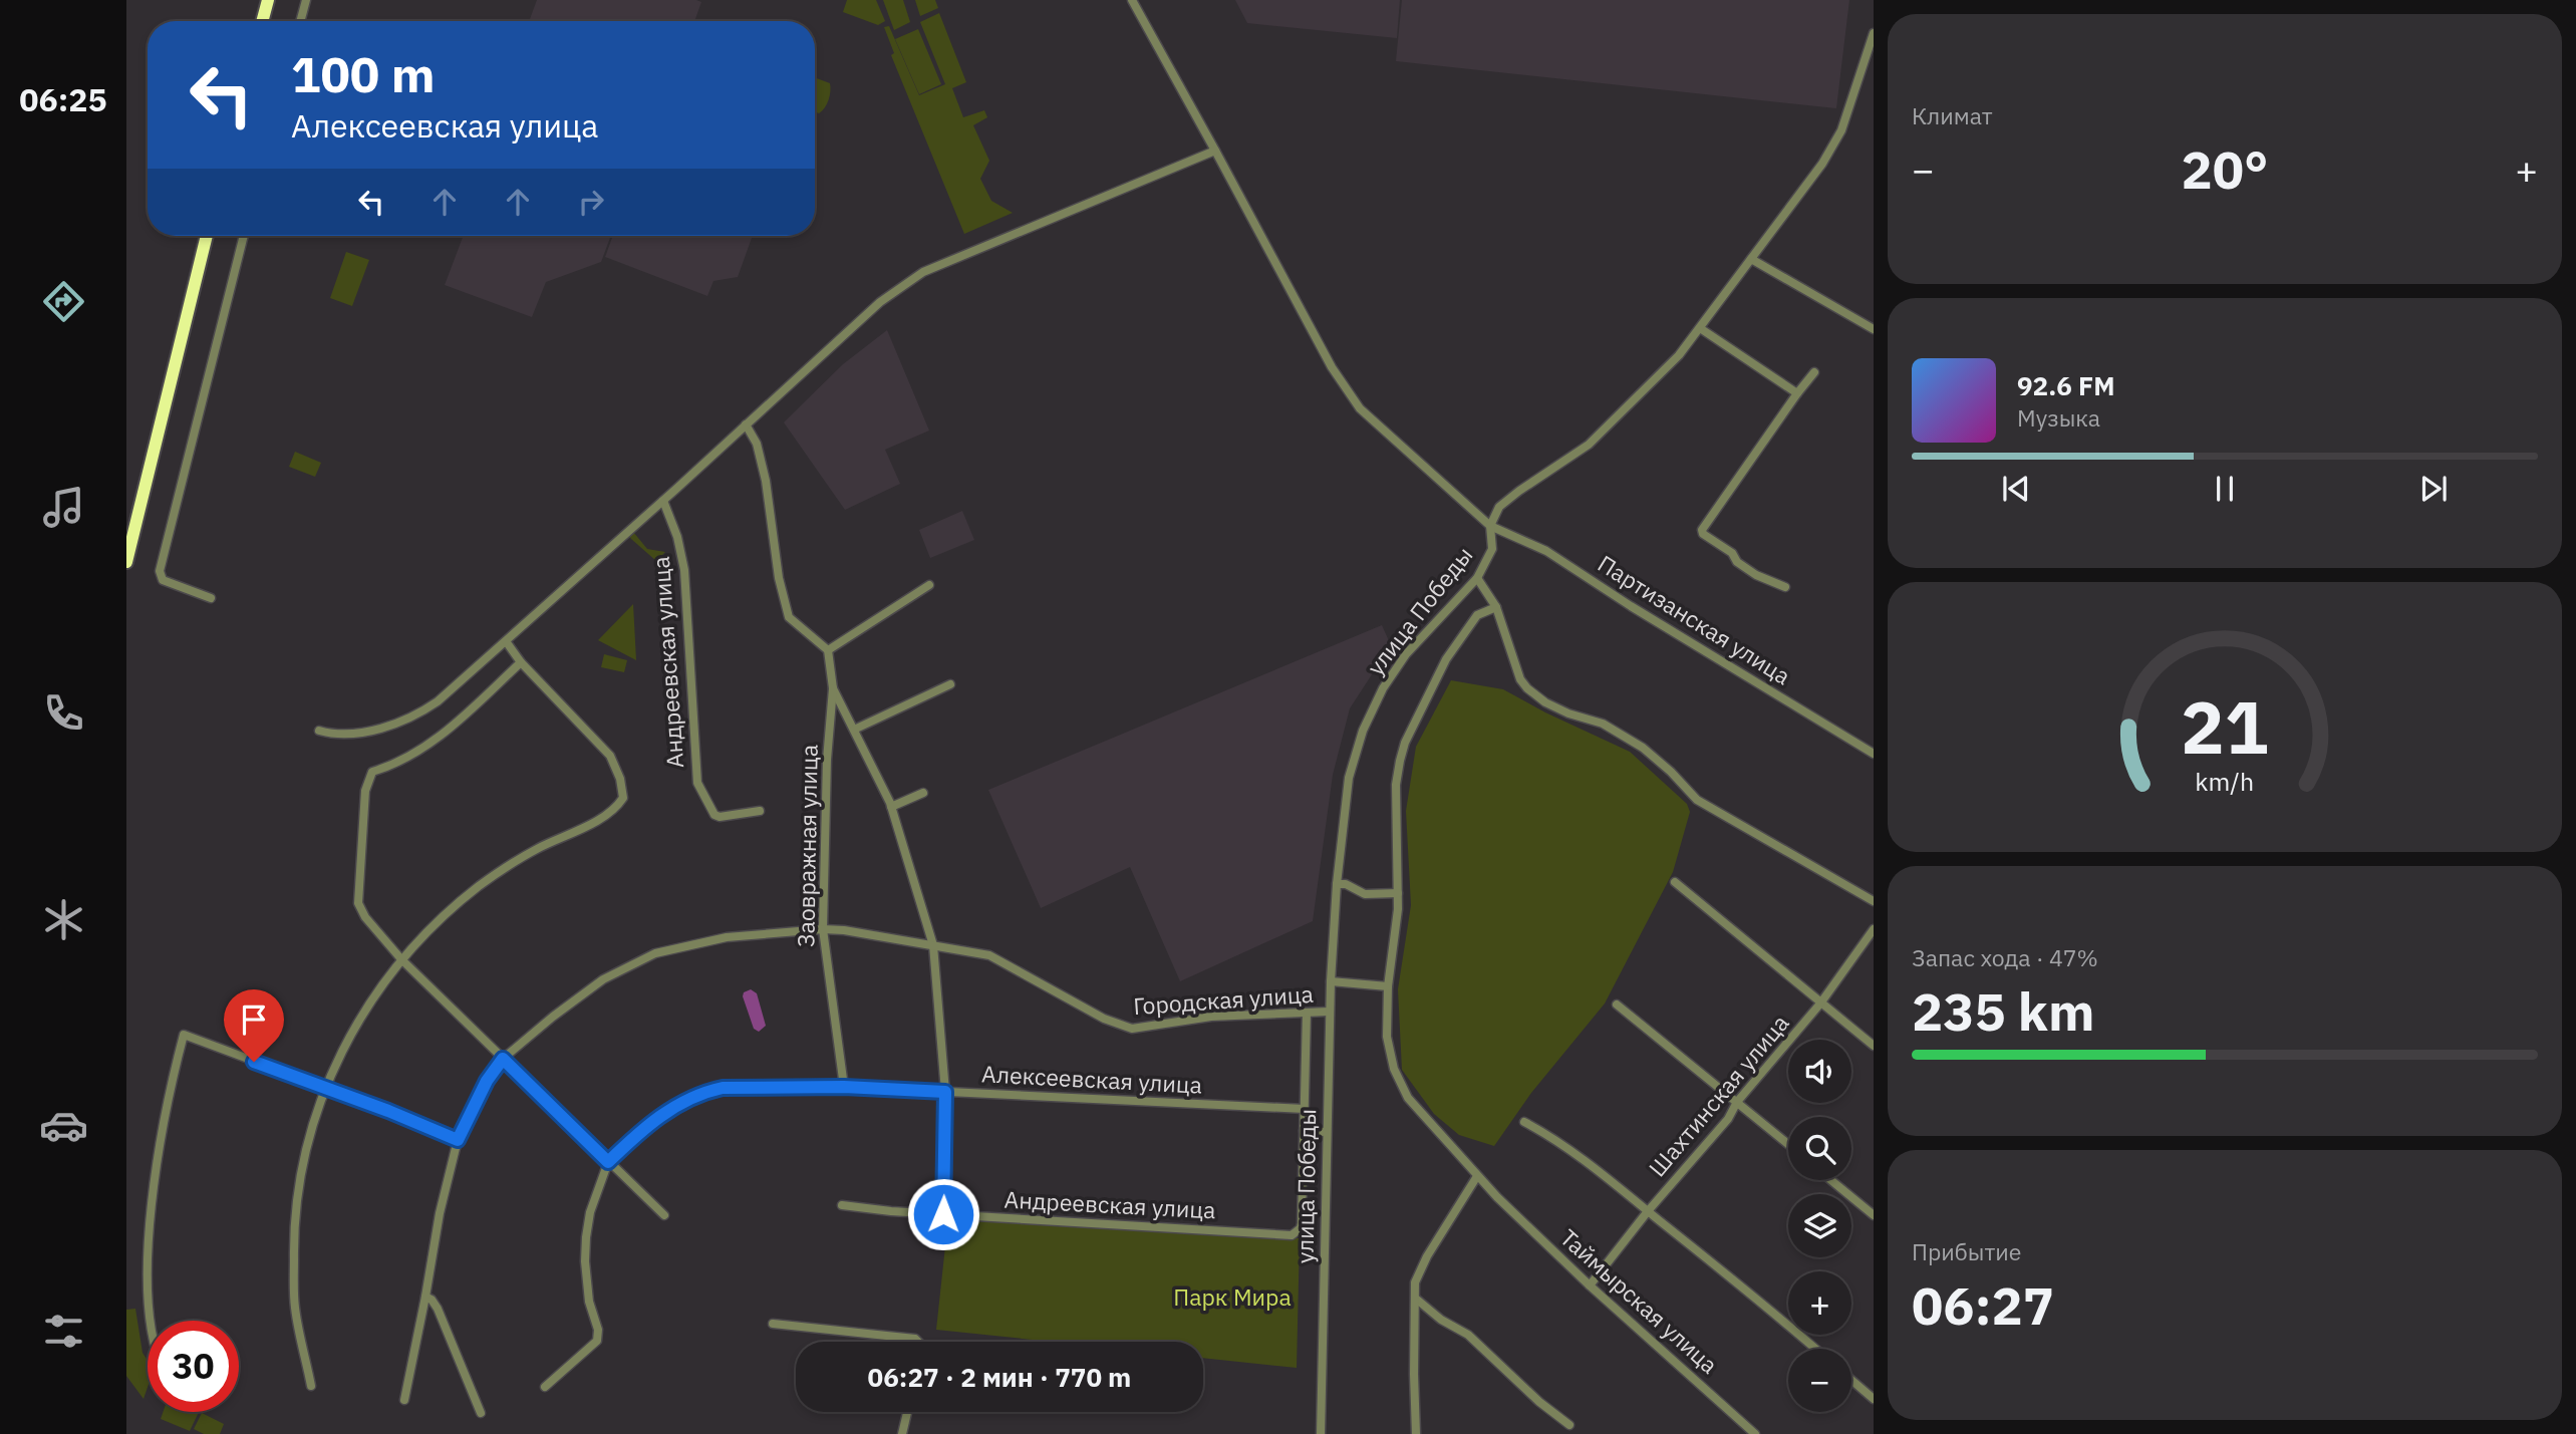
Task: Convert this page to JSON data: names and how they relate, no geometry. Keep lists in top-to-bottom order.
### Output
{
  "streets": {
    "street": [
      "улица Победы",
      "Партизанская улица",
      "Андреевская улица",
      "Заовражная улица",
      "Городская улица",
      "Алексеевская улица",
      "Шахтинская улица",
      "Таймырская улица"
    ]
  },
  "crossings": [
    ["улица Победы", "Партизанская улица"],
    ["улица Победы", "Городская улица"],
    ["Заовражная улица", "Городская улица"],
    ["Заовражная улица", "Алексеевская улица"],
    ["Шахтинская улица", "Таймырская улица"]
  ],
  "parks": ["Парк Мира"],
  "page": {
    "tabs": "06:25",
    "tile": [
      "Климат",
      ["Запас хода · 47%", "235 km"],
      ["Прибытие", "06:27"]
    ],
    "turn": ["100 m", "Алексеевская улица"],
    "heat": ["−", "20°", "+"],
    "song": ["92.6 FM", "Музыка"],
    "map_buttons": ["+", "−"],
    "limit": "30",
    "trip": "06:27 · 2 мин · 770 m",
    "gauge": ["21", "km/h"]
  }
}
